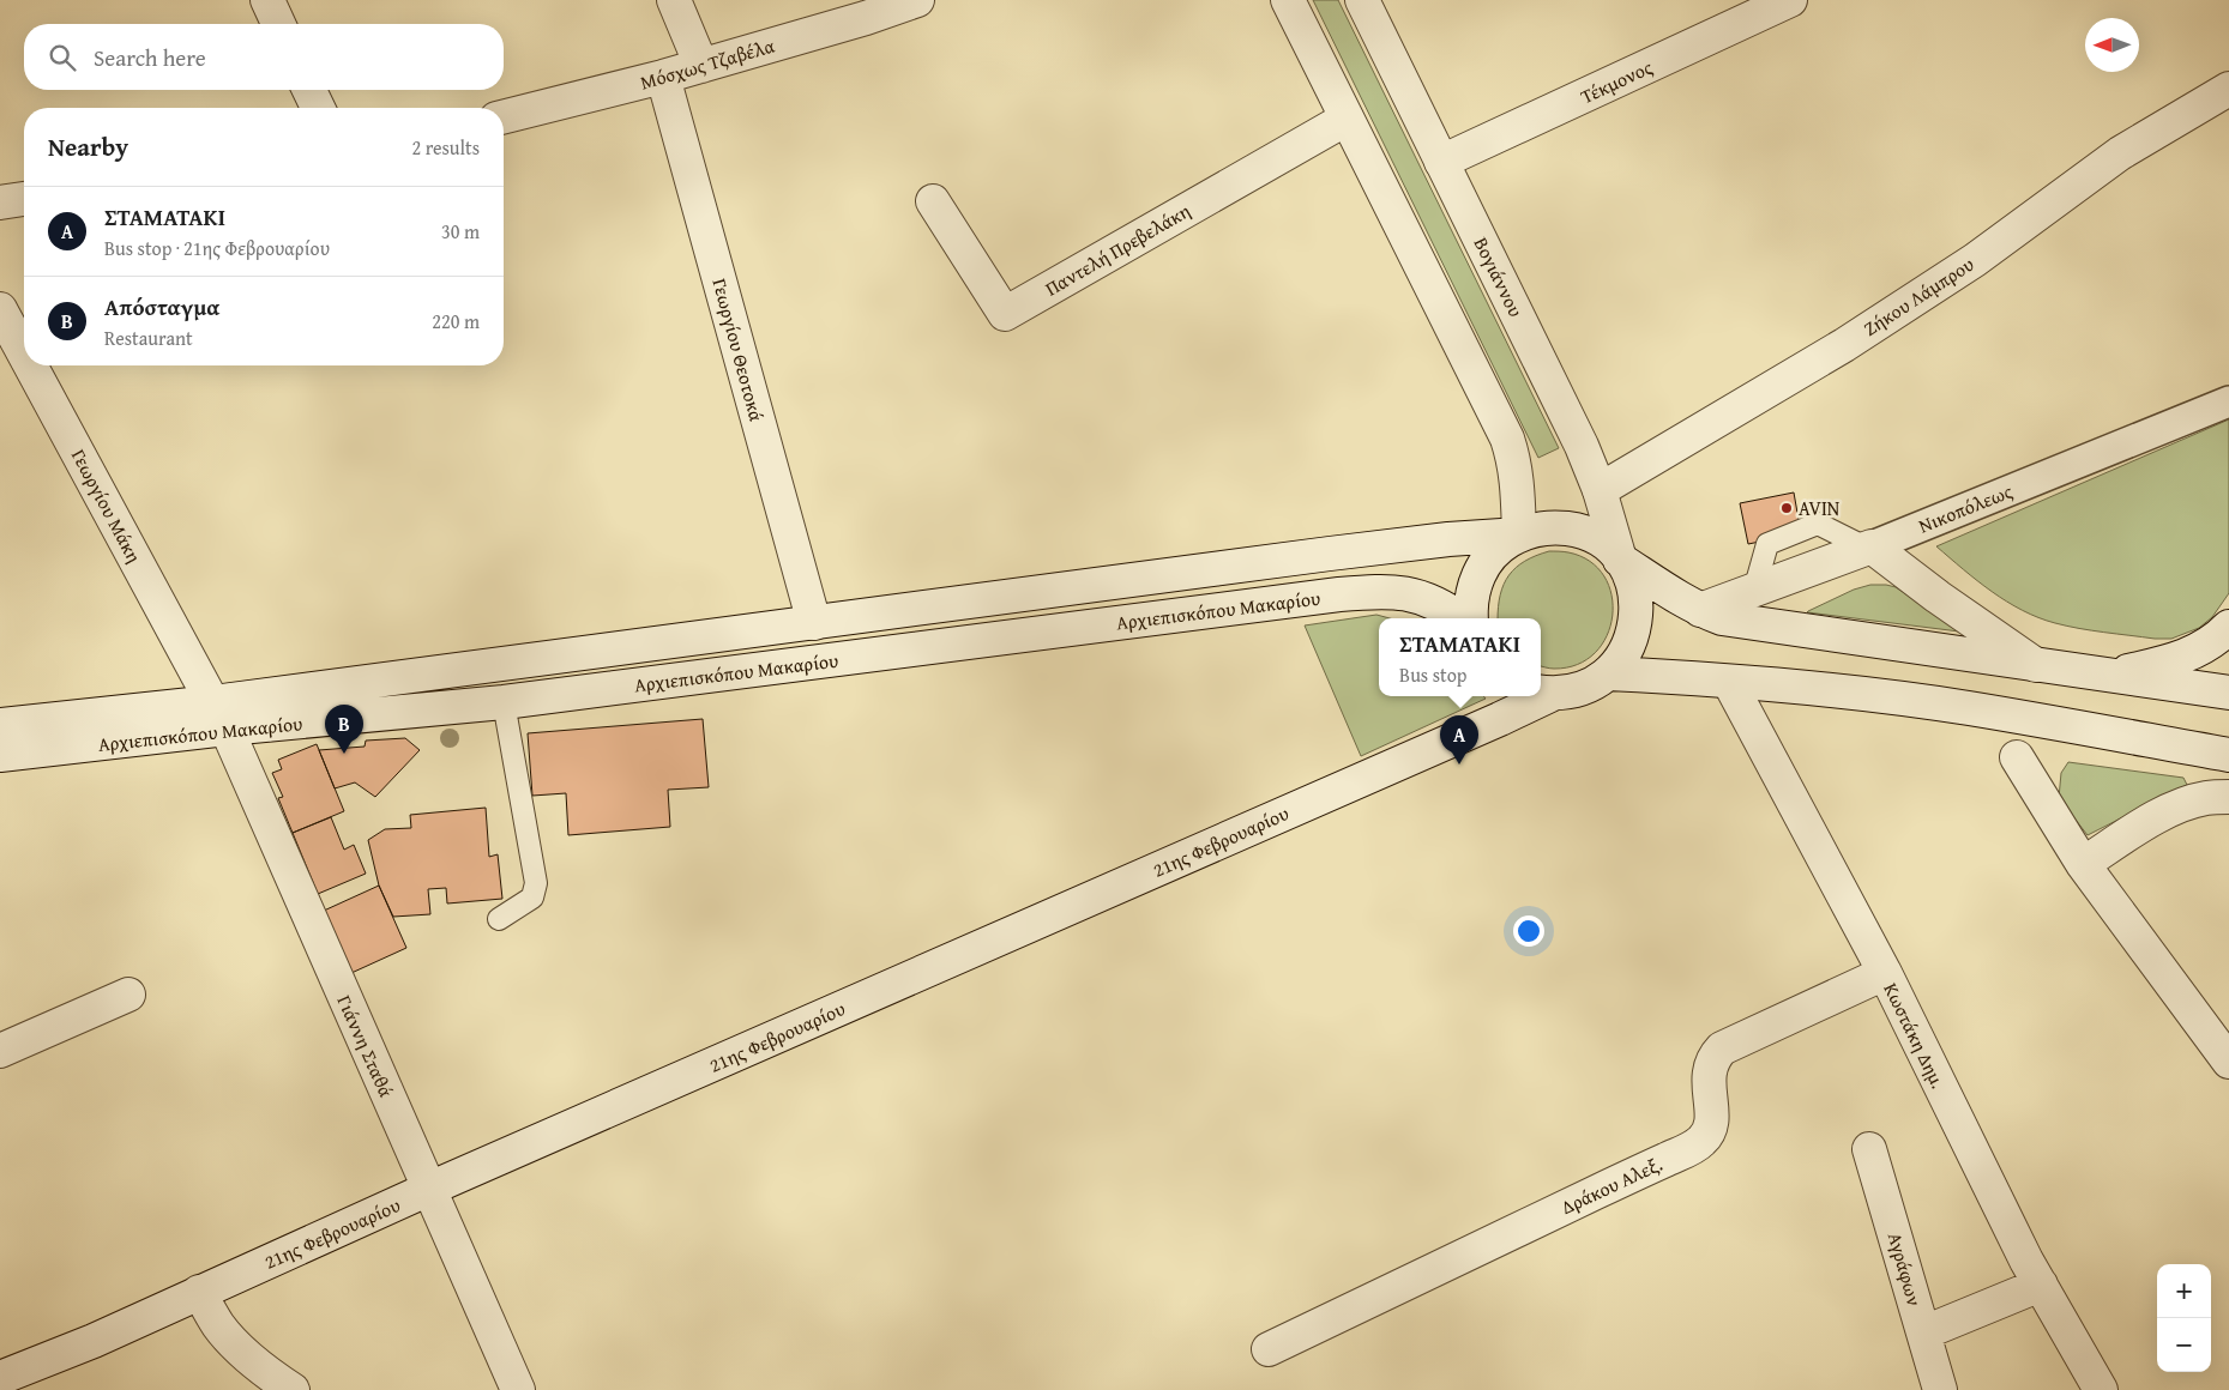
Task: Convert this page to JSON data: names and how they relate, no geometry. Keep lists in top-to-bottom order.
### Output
{
  "streets": {
    "street": [
      "Μόσχως Τζαβέλα",
      "Τέκμονος",
      "Παντελή Πρεβελάκη",
      "Βογιάννου",
      "Ζήκου Λάμπρου",
      "Γεωργίου Θεοτοκά",
      "Γεωργίου Μάκη",
      "Νικοπόλεως",
      "Αρχιεπισκόπου Μακαρίου",
      "21ης Φεβρουαρίου",
      "Κωστάκη Δημ.",
      "Γιάννη Σταθά",
      "Δράκου Αλεξ.",
      "Αγράφων"
    ]
  },
  "crossings": [
    ["Μόσχως Τζαβέλα", "Γεωργίου Θεοτοκά"],
    ["Τέκμονος", "Βογιάννου"],
    ["Βογιάννου", "Ζήκου Λάμπρου"],
    ["Γεωργίου Μάκη", "Αρχιεπισκόπου Μακαρίου"],
    ["Γεωργίου Μάκη", "Γιάννη Σταθά"],
    ["Αρχιεπισκόπου Μακαρίου", "Γιάννη Σταθά"],
    ["21ης Φεβρουαρίου", "Γιάννη Σταθά"],
    ["Κωστάκη Δημ.", "Δράκου Αλεξ."]
  ],
  "places": ["AVIN"],
  "north": "left",
  "page": {
    "search": "Search here",
    "heading": ["Nearby", "2 results"],
    "list": [
      {
        "mark": "A",
        "name": "ΣΤΑΜΑΤΑΚΙ",
        "note": "Bus stop · 21ης Φεβρουαρίου",
        "value": "30 m"
      },
      {
        "mark": "B",
        "name": "Απόσταγμα",
        "note": "Restaurant",
        "value": "220 m"
      }
    ],
    "popup": ["ΣΤΑΜΑΤΑΚΙ", "Bus stop"],
    "pins": ["B", "A"],
    "map_buttons": ["+", "−"]
  }
}
